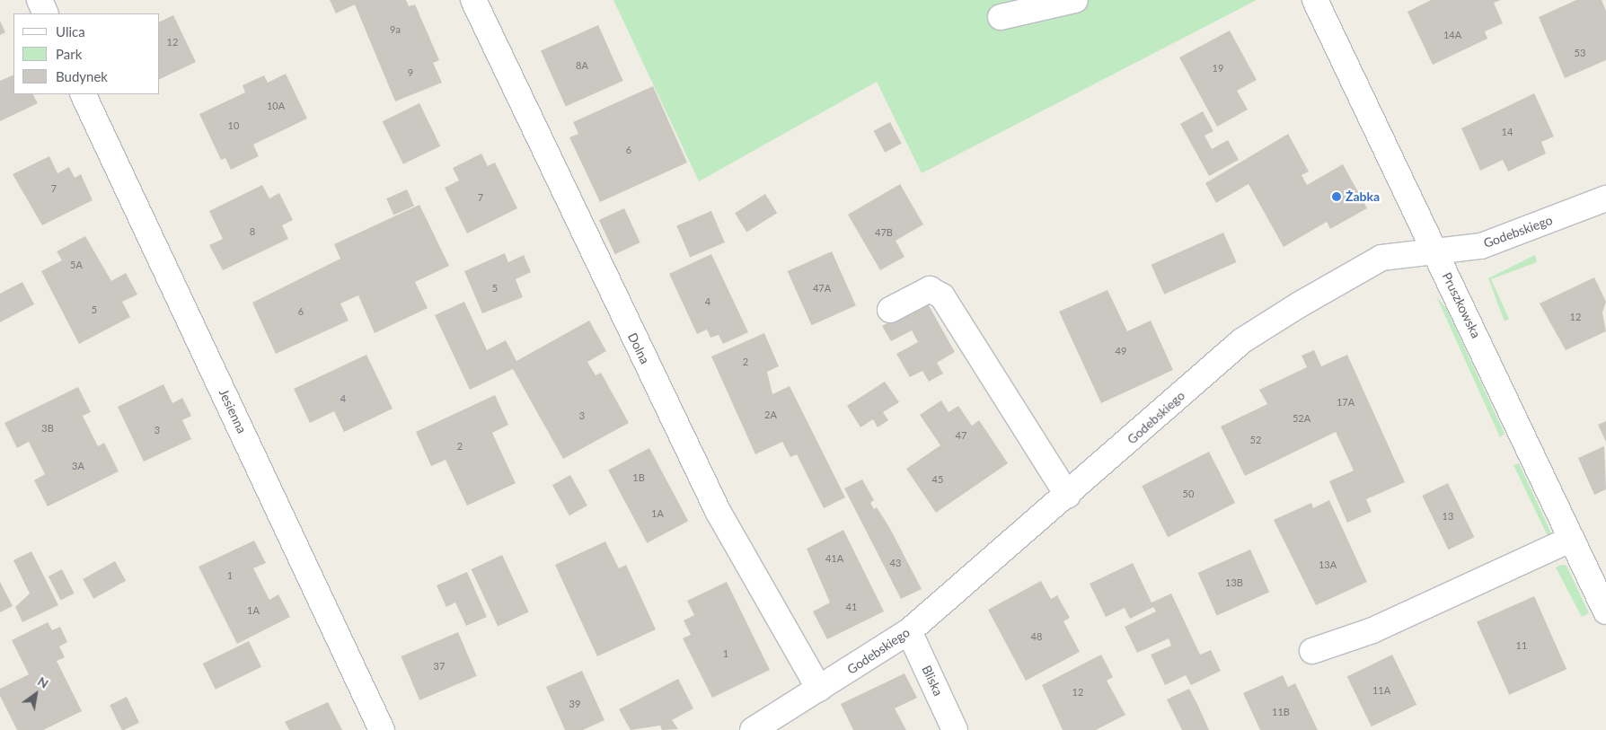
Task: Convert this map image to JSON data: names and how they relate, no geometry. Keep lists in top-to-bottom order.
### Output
{
  "streets": {
    "street": [
      "Godebskiego",
      "Pruszkowska",
      "Dolna",
      "Jesienna",
      "Bliska"
    ]
  },
  "crossings": [
    ["Godebskiego", "Pruszkowska"],
    ["Godebskiego", "Dolna"],
    ["Godebskiego", "Bliska"]
  ],
  "places": ["Żabka"],
  "house_numbers": [
    "9a",
    "14A",
    "12",
    "53",
    "8A",
    "19",
    "9",
    "10A",
    "10",
    "14",
    "6",
    "7",
    "7",
    "8",
    "47B",
    "5A",
    "5",
    "47A",
    "4",
    "5",
    "6",
    "12",
    "49",
    "2",
    "4",
    "17A",
    "2A",
    "3",
    "52A",
    "3B",
    "3",
    "47",
    "52",
    "2",
    "3A",
    "1B",
    "45",
    "50",
    "1A",
    "13",
    "41A",
    "43",
    "13A",
    "1",
    "13B",
    "41",
    "1A",
    "48",
    "11",
    "1",
    "37",
    "11A",
    "12",
    "39",
    "11B"
  ],
  "legend": ["Ulica", "Park", "Budynek"],
  "north": "top right"
}
